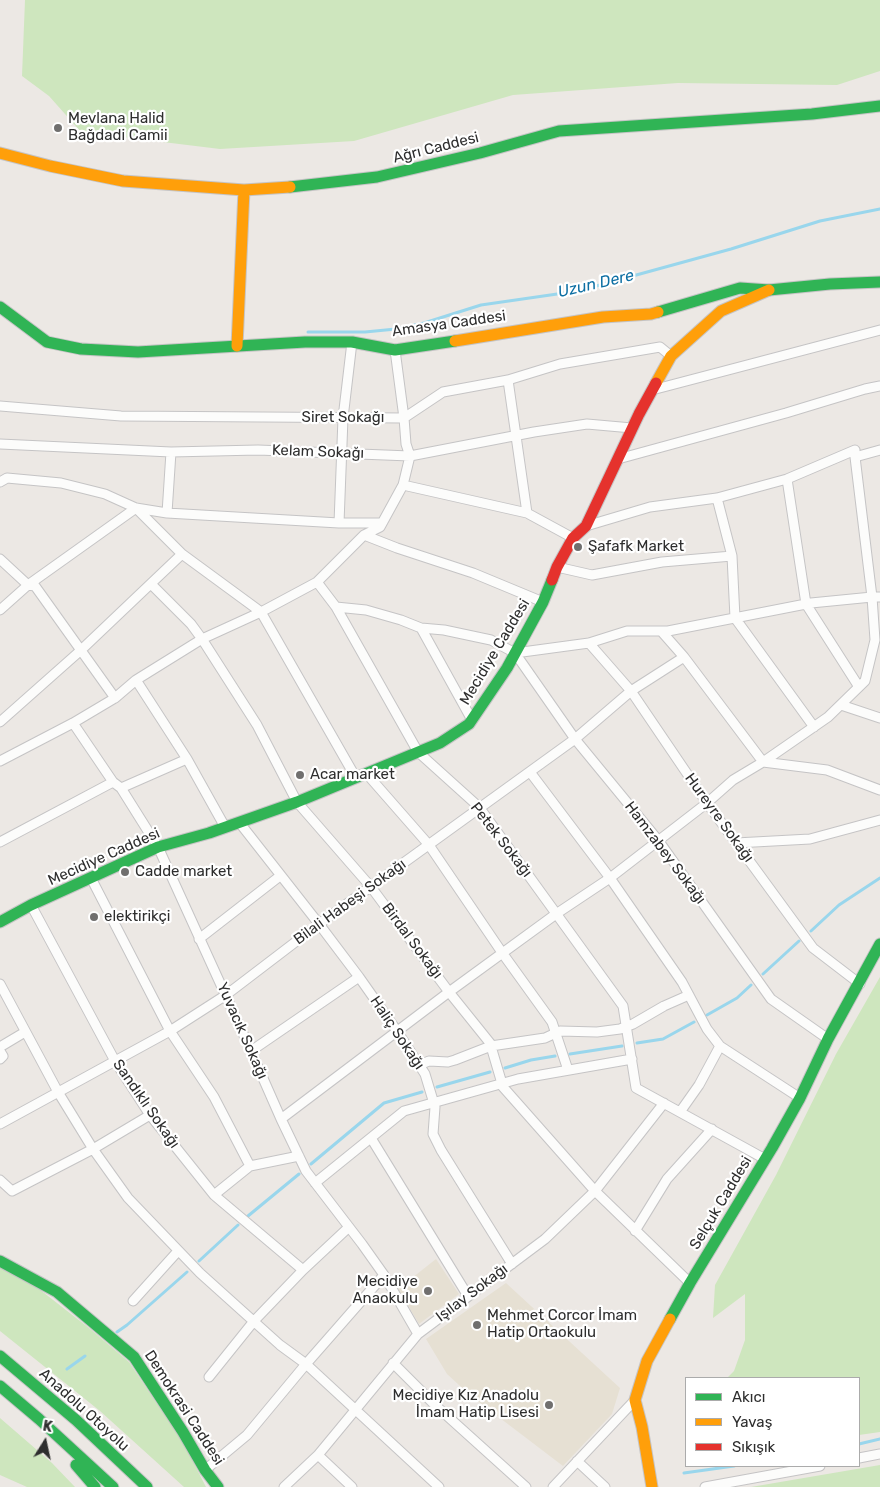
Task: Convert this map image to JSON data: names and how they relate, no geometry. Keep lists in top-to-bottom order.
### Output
{
  "streets": {
    "main road": [
      "Ağrı Caddesi",
      "Amasya Caddesi",
      "Mecidiye Caddesi",
      "Selçuk Caddesi",
      "Demokrasi Caddesi",
      "Anadolu Otoyolu"
    ],
    "street": [
      "Siret Sokağı",
      "Kelam Sokağı",
      "Hureyre Sokağı",
      "Petek Sokağı",
      "Hamzabey Sokağı",
      "Bilali Habeşi Sokağı",
      "Birdal Sokağı",
      "Yuvacık Sokağı",
      "Haliç Sokağı",
      "Sandıklı Sokağı",
      "Işılay Sokağı"
    ]
  },
  "crossings": [
    ["Amasya Caddesi", "Mecidiye Caddesi"],
    ["Siret Sokağı", "Mecidiye Caddesi"],
    ["Kelam Sokağı", "Mecidiye Caddesi"],
    ["Mecidiye Caddesi", "Petek Sokağı"],
    ["Mecidiye Caddesi", "Hamzabey Sokağı"],
    ["Mecidiye Caddesi", "Birdal Sokağı"],
    ["Mecidiye Caddesi", "Yuvacık Sokağı"],
    ["Mecidiye Caddesi", "Haliç Sokağı"],
    ["Mecidiye Caddesi", "Sandıklı Sokağı"],
    ["Hureyre Sokağı", "Bilali Habeşi Sokağı"],
    ["Hureyre Sokağı", "Selçuk Caddesi"],
    ["Petek Sokağı", "Bilali Habeşi Sokağı"],
    ["Petek Sokağı", "Işılay Sokağı"],
    ["Hamzabey Sokağı", "Bilali Habeşi Sokağı"],
    ["Hamzabey Sokağı", "Selçuk Caddesi"],
    ["Bilali Habeşi Sokağı", "Birdal Sokağı"],
    ["Bilali Habeşi Sokağı", "Yuvacık Sokağı"],
    ["Bilali Habeşi Sokağı", "Haliç Sokağı"],
    ["Bilali Habeşi Sokağı", "Sandıklı Sokağı"],
    ["Birdal Sokağı", "Selçuk Caddesi"],
    ["Birdal Sokağı", "Işılay Sokağı"],
    ["Yuvacık Sokağı", "Işılay Sokağı"],
    ["Haliç Sokağı", "Işılay Sokağı"]
  ],
  "water": ["Uzun Dere"],
  "places": [
    "Mevlana Halid Bağdadi Camii",
    "Şafafk Market",
    "Acar market",
    "Cadde market",
    "elektirikçi",
    "Mecidiye Anaokulu",
    "Mehmet Corcor İmam Hatip Ortaokulu",
    "Mecidiye Kız Anadolu İmam Hatip Lisesi"
  ],
  "legend": ["Akıcı", "Yavaş", "Sıkışık"],
  "north": "top"
}
